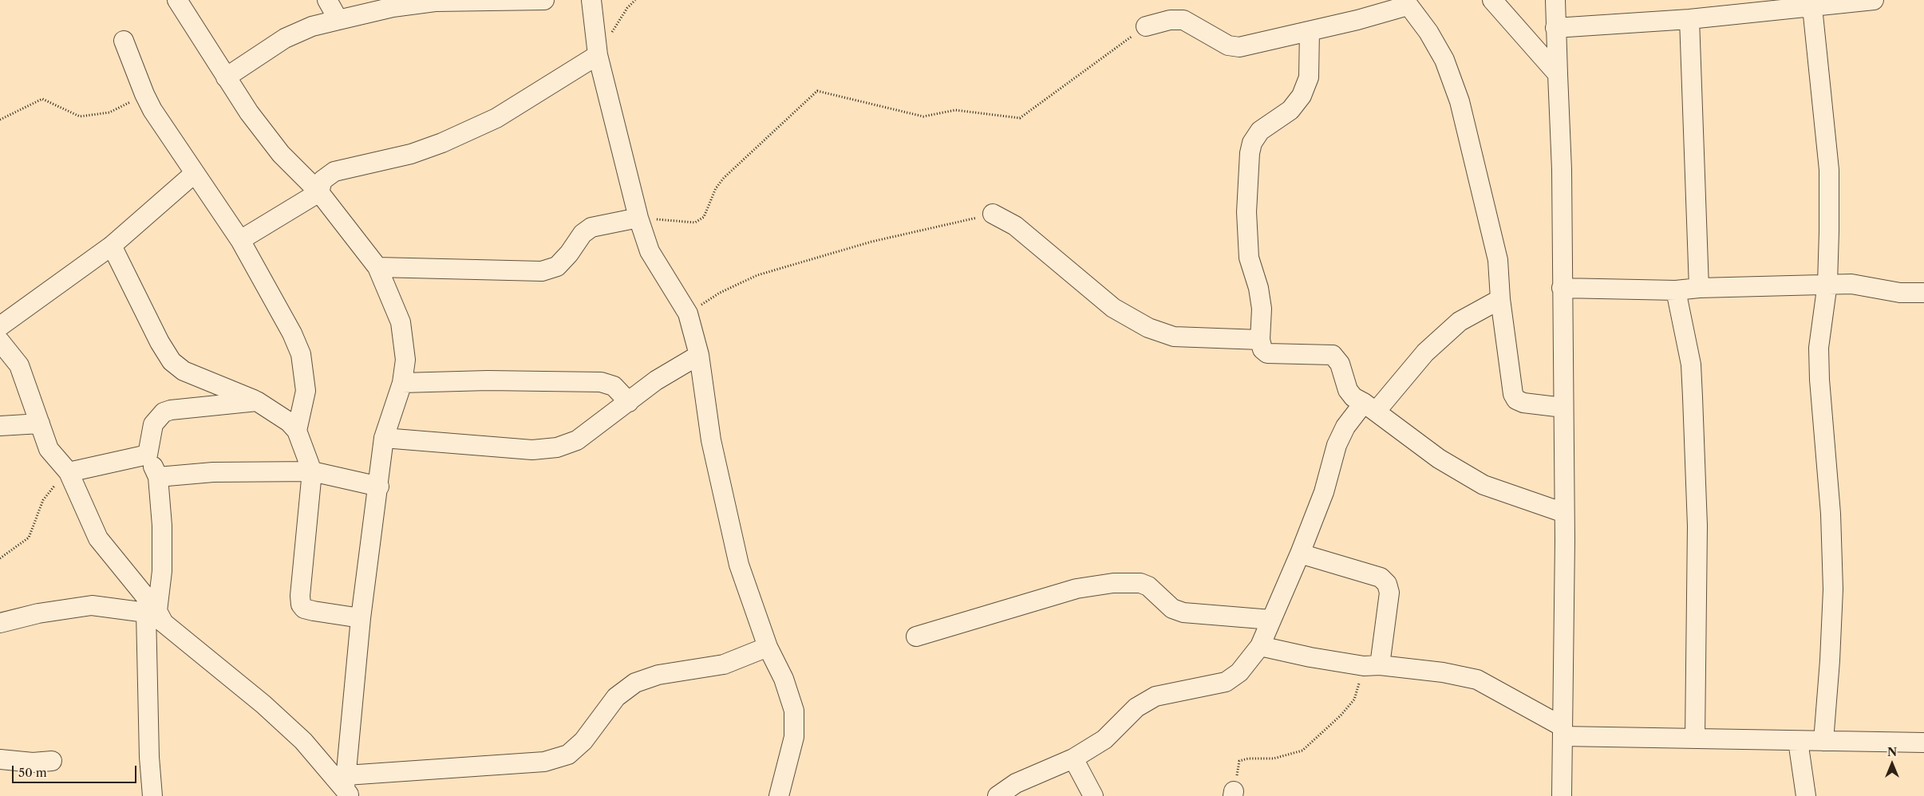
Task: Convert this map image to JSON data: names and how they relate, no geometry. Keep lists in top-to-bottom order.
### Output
{
  "scale_bar": "50 m",
  "north": "top"
}
